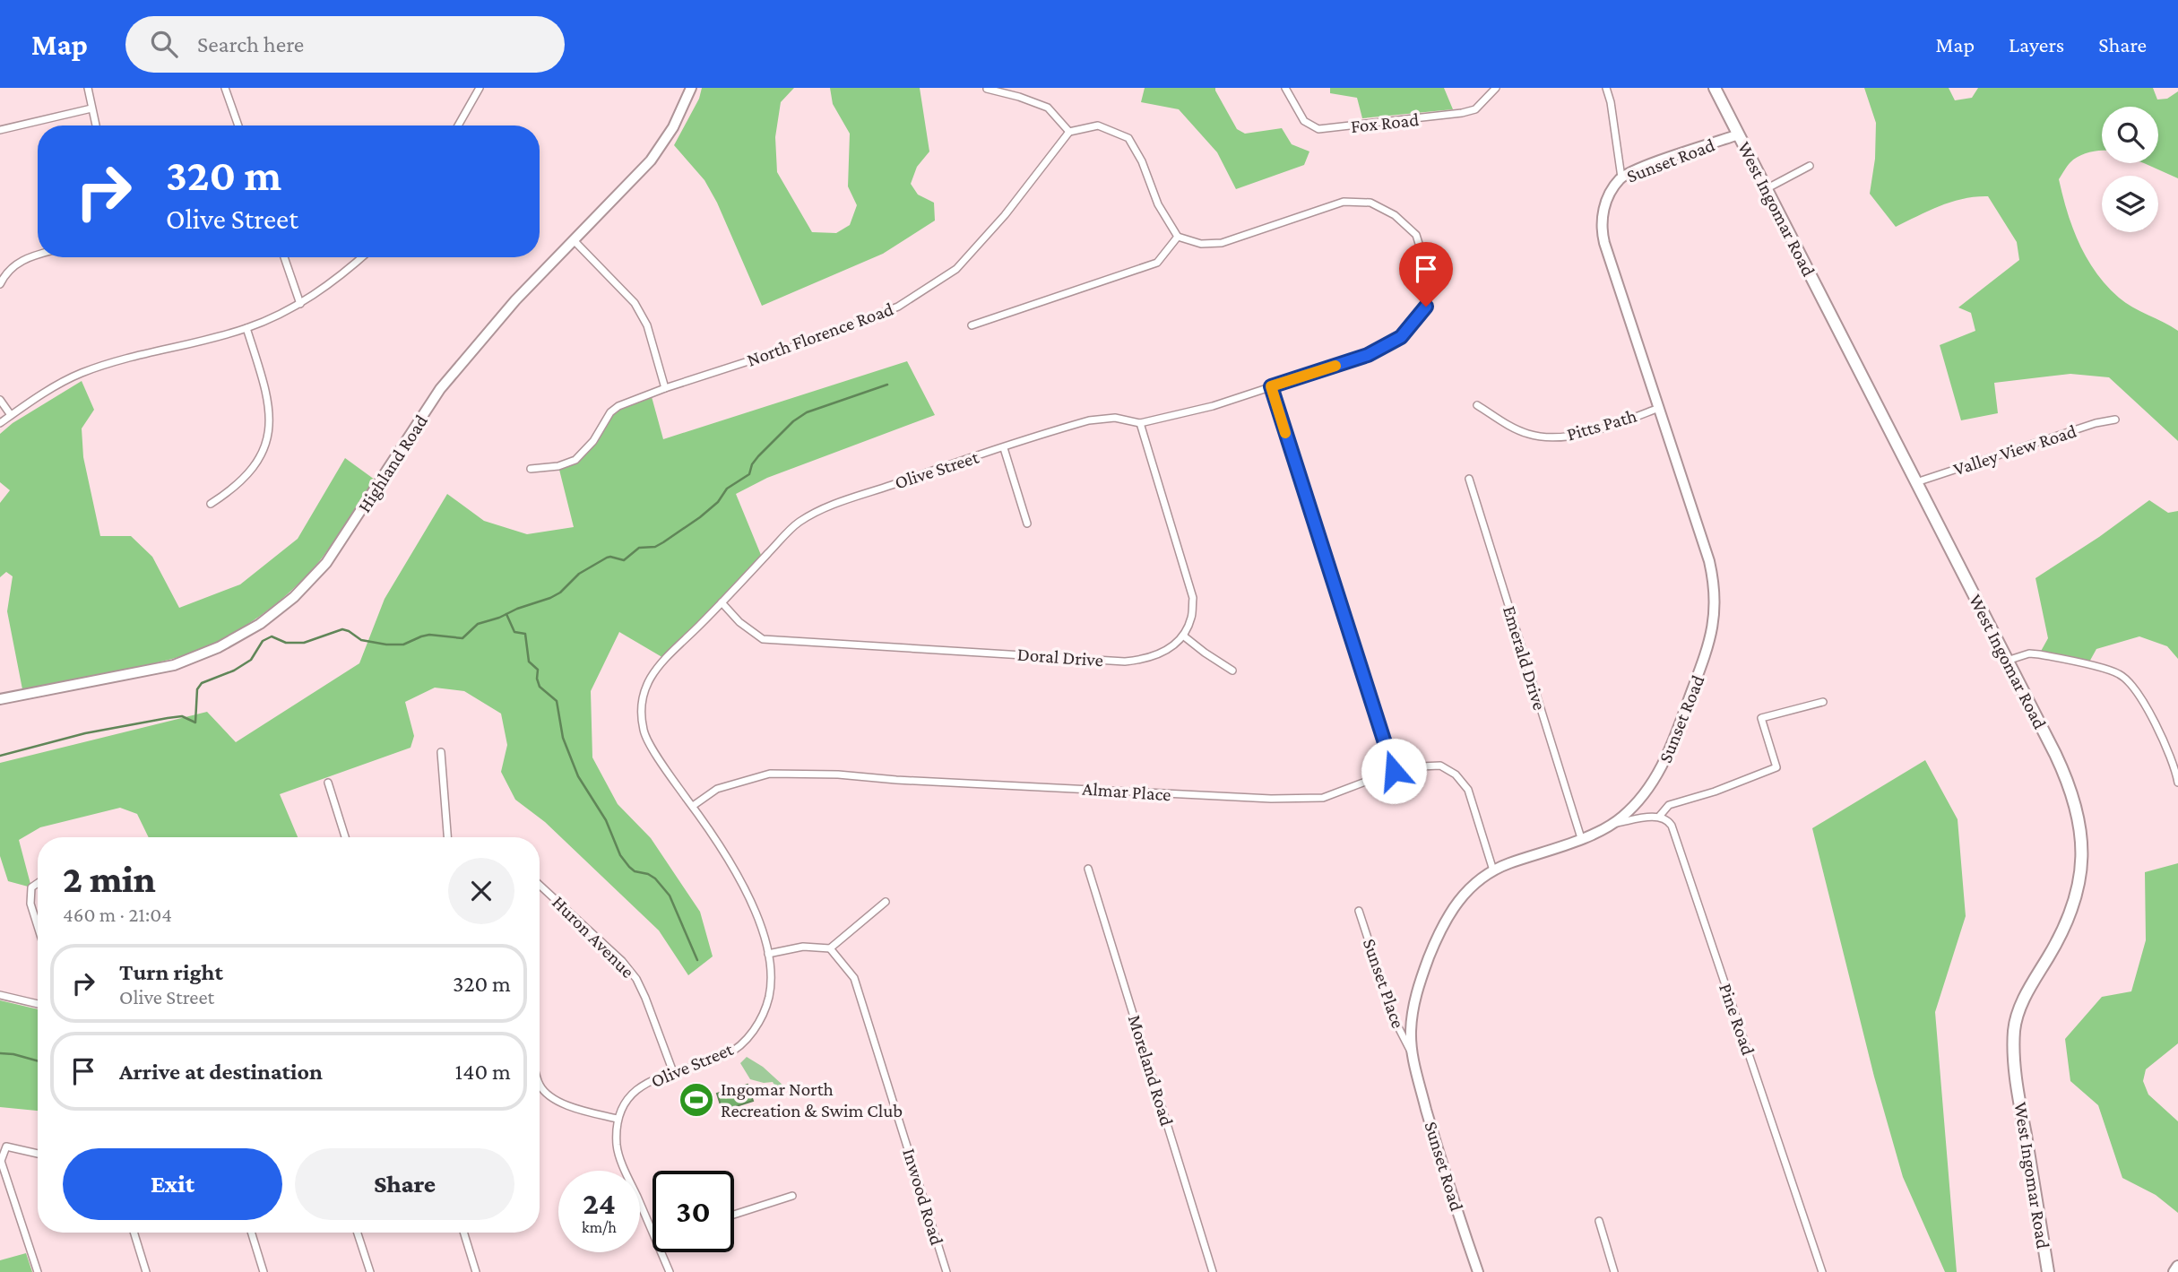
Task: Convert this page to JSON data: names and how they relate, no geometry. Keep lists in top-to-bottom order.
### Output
{
  "streets": {
    "main road": ["West Ingomar Road"],
    "street": [
      "Fox Road",
      "Sunset Road",
      "North Florence Road",
      "Pitts Path",
      "Valley View Road",
      "Highland Road",
      "Olive Street",
      "Doral Drive",
      "Emerald Drive",
      "Almar Place",
      "Huron Avenue",
      "Sunset Place",
      "Pine Road",
      "Moreland Road",
      "Inwood Road"
    ]
  },
  "crossings": [
    ["Sunset Road", "West Ingomar Road"],
    ["Sunset Road", "Pitts Path"],
    ["Sunset Road", "Emerald Drive"],
    ["Sunset Road", "Almar Place"],
    ["Sunset Road", "Sunset Place"],
    ["West Ingomar Road", "Valley View Road"],
    ["Olive Street", "Doral Drive"],
    ["Olive Street", "Almar Place"],
    ["Olive Street", "Huron Avenue"]
  ],
  "places": {
    "sports": ["Ingomar North Recreation & Swim Club"]
  },
  "page": {
    "header": "Map",
    "search": "Search here",
    "nav": ["Map", "Layers", "Share"],
    "turn": ["320 m", "Olive Street"],
    "heading": ["2 min", "460 m · 21:04"],
    "list": [
      {
        "name": "Turn right",
        "note": "Olive Street",
        "value": "320 m"
      },
      {
        "name": "Arrive at destination",
        "value": "140 m"
      }
    ],
    "buttons": ["Exit", "Share"],
    "speed": "24 km/h",
    "limit": "30"
  }
}
